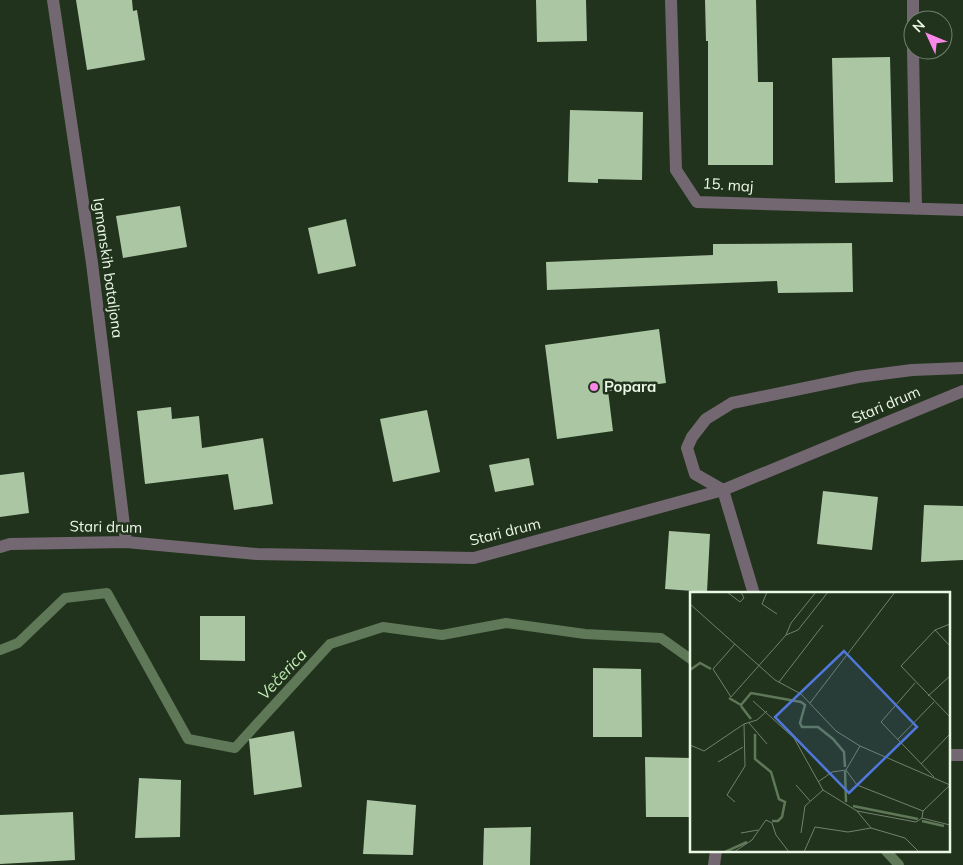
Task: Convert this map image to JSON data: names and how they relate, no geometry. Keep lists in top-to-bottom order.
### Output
{
  "streets": {
    "street": ["15. maj", "Igmanskih bataljona", "Stari drum"]
  },
  "crossings": [
    ["Igmanskih bataljona", "Stari drum"]
  ],
  "water": ["Večerica"],
  "places": ["Popara"],
  "north": "top left"
}
